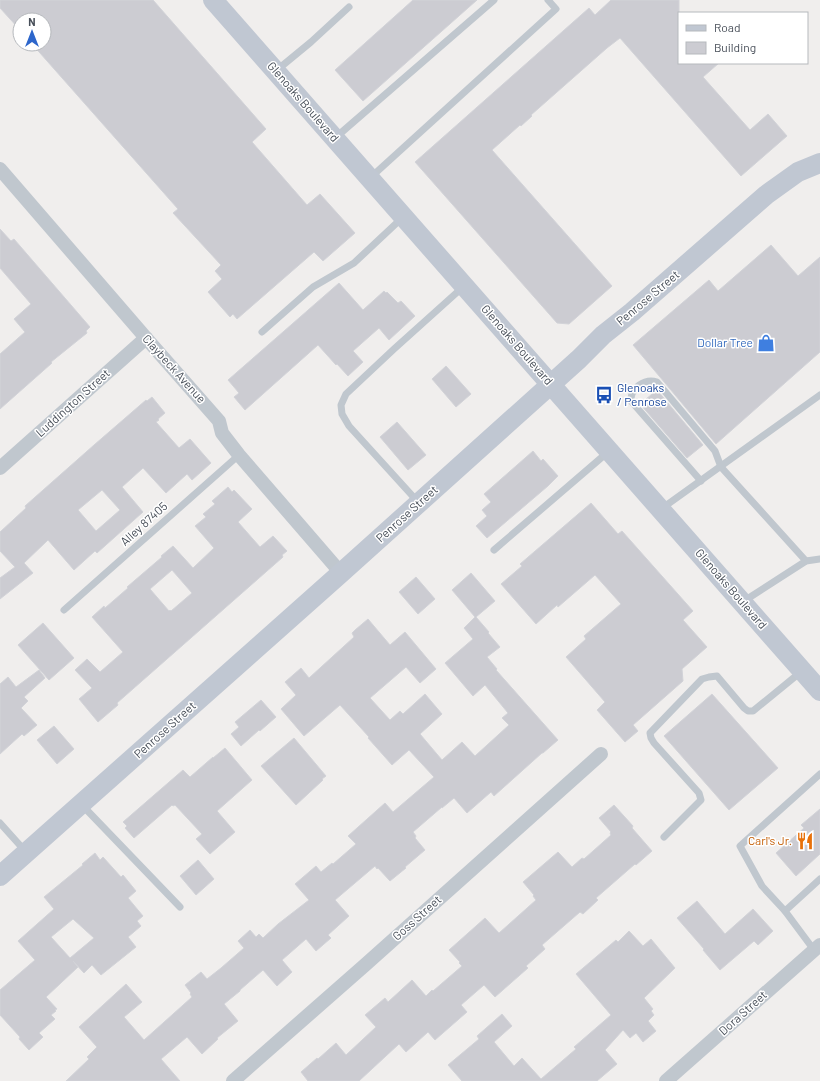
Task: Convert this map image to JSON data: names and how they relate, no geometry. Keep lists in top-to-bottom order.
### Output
{
  "streets": {
    "main road": ["Glenoaks Boulevard", "Penrose Street"],
    "street": [
      "Claybeck Avenue",
      "Luddington Street",
      "Goss Street",
      "Dora Street"
    ],
    "lane": ["Alley 87405"]
  },
  "crossings": [
    ["Glenoaks Boulevard", "Penrose Street"],
    ["Penrose Street", "Claybeck Avenue"],
    ["Claybeck Avenue", "Luddington Street"],
    ["Claybeck Avenue", "Alley 87405"]
  ],
  "places": {
    "shop": ["Dollar Tree"],
    "bus stop": ["Glenoaks / Penrose"],
    "restaurant": ["Carl's Jr."]
  },
  "legend": ["Road", "Building"],
  "north": "top"
}
